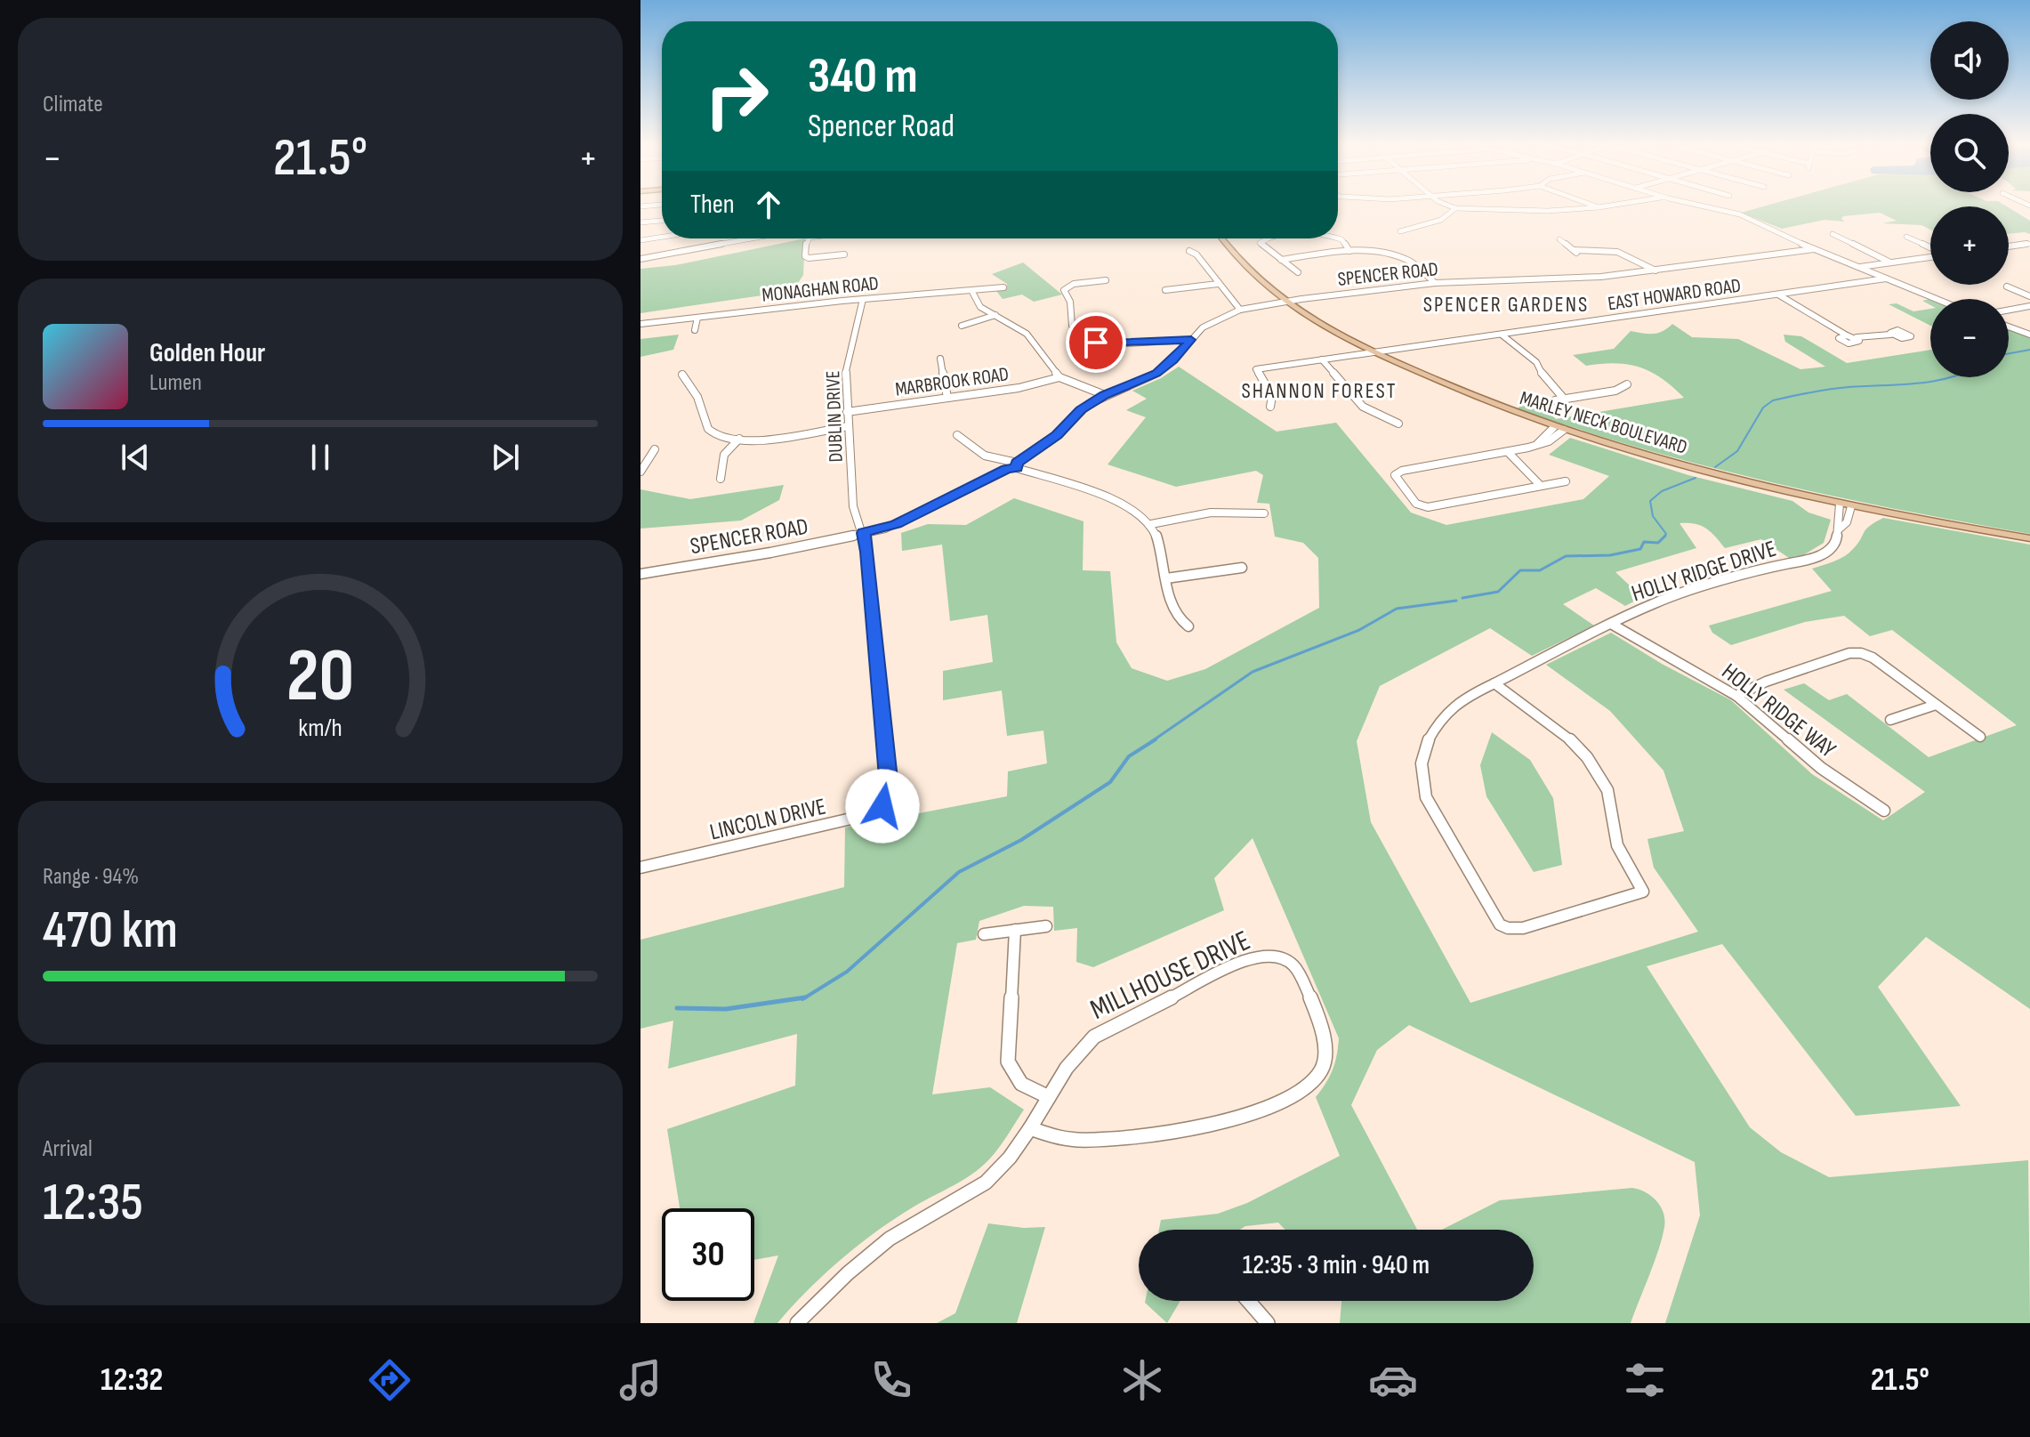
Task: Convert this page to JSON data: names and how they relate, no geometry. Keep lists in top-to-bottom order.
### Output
{
  "streets": {
    "main road": ["MARLEY NECK BOULEVARD"],
    "street": [
      "SPENCER ROAD",
      "MONAGHAN ROAD",
      "EAST HOWARD ROAD",
      "MARBROOK ROAD",
      "DUBLIN DRIVE",
      "HOLLY RIDGE DRIVE",
      "HOLLY RIDGE WAY",
      "LINCOLN DRIVE",
      "MILLHOUSE DRIVE"
    ]
  },
  "crossings": [
    ["SPENCER ROAD", "DUBLIN DRIVE"],
    ["SPENCER ROAD", "MARLEY NECK BOULEVARD"],
    ["SPENCER ROAD", "LINCOLN DRIVE"],
    ["MONAGHAN ROAD", "DUBLIN DRIVE"],
    ["EAST HOWARD ROAD", "MARLEY NECK BOULEVARD"],
    ["MARBROOK ROAD", "DUBLIN DRIVE"],
    ["DUBLIN DRIVE", "LINCOLN DRIVE"],
    ["MARLEY NECK BOULEVARD", "HOLLY RIDGE DRIVE"],
    ["HOLLY RIDGE DRIVE", "HOLLY RIDGE WAY"]
  ],
  "districts": ["SPENCER GARDENS", "SHANNON FOREST"],
  "page": {
    "tile": [
      "Climate",
      ["Range · 94%", "470 km"],
      ["Arrival", "12:35"]
    ],
    "map_buttons": ["+", "−"],
    "turn": ["340 m", "Spencer Road"],
    "heat": ["−", "21.5°", "+"],
    "then": "Then",
    "song": ["Golden Hour", "Lumen"],
    "limit": "30",
    "trip": "12:35 · 3 min · 940 m",
    "tabs": ["12:32", "21.5°"],
    "gauge": ["20", "km/h"]
  }
}
